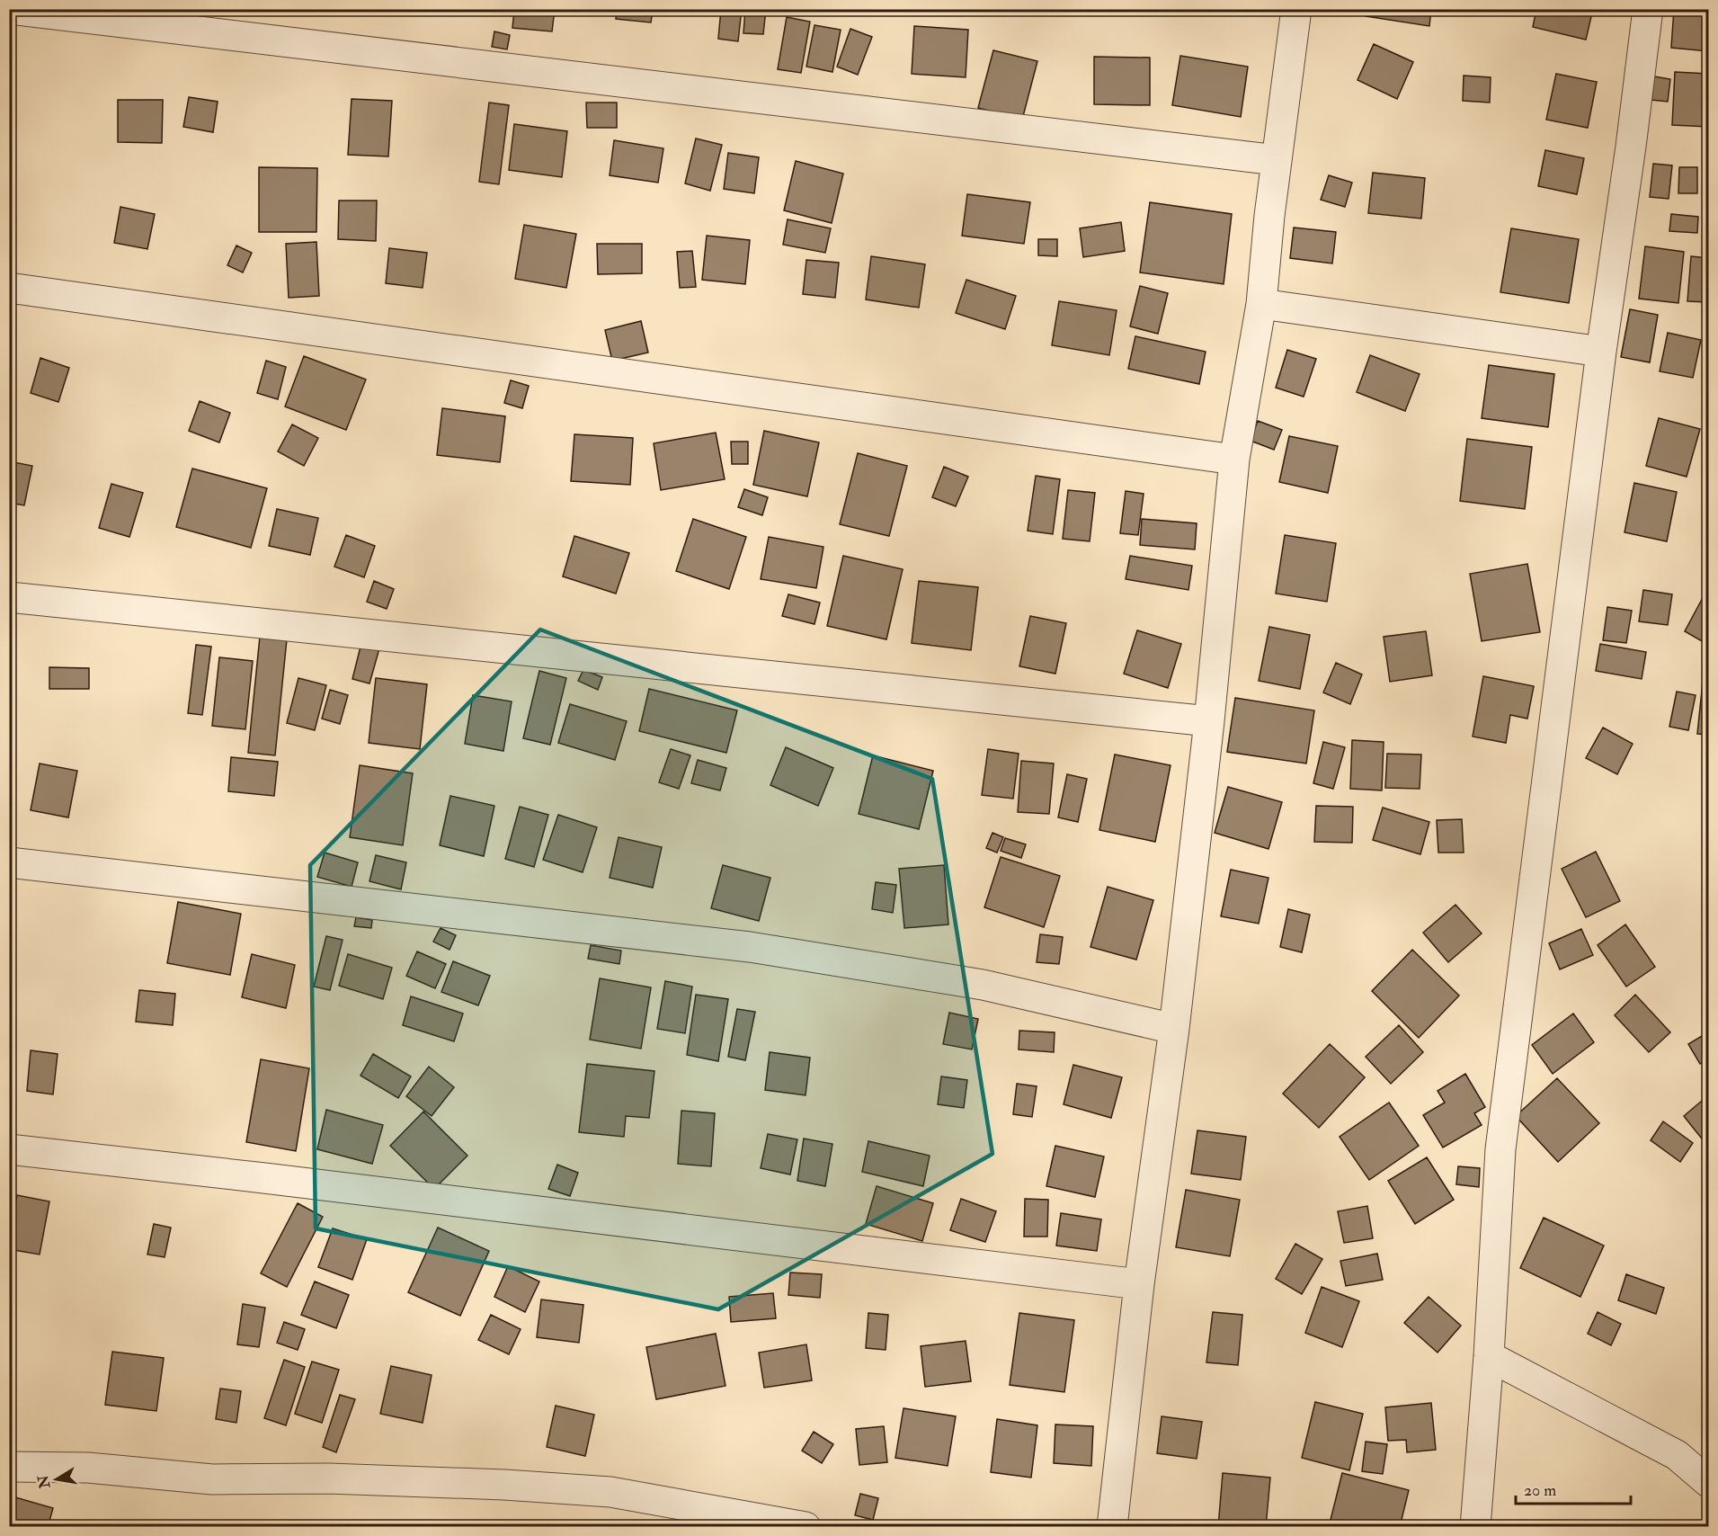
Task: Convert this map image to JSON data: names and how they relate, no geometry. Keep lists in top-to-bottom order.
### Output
{
  "scale_bar": "20 m",
  "north": "left"
}
